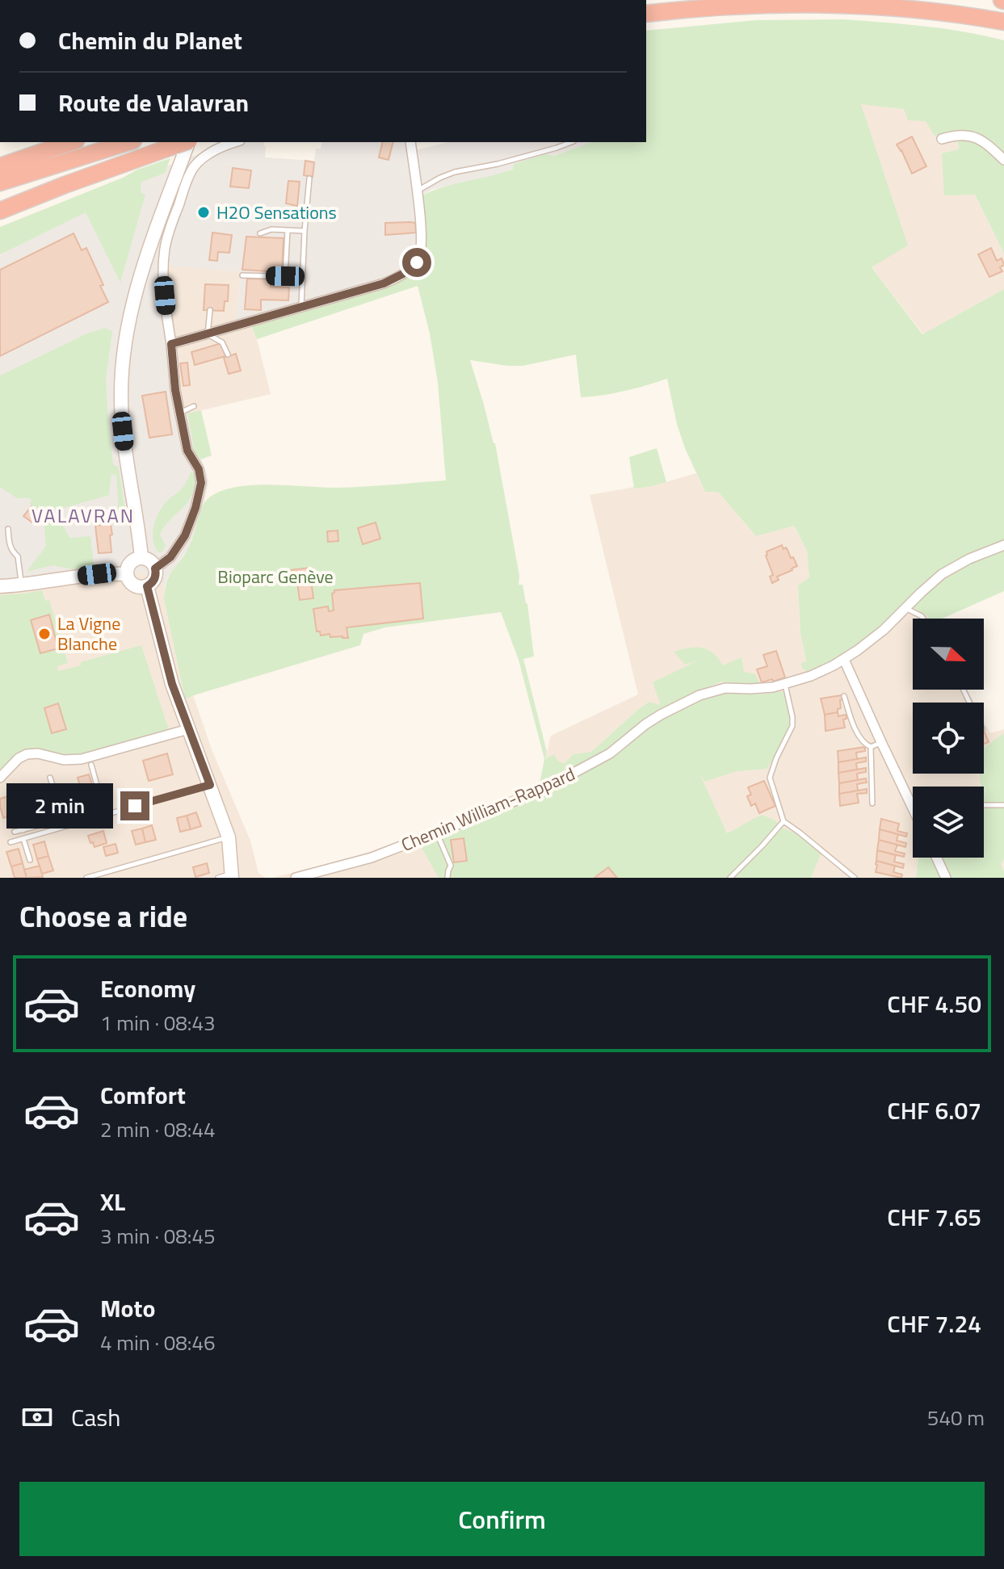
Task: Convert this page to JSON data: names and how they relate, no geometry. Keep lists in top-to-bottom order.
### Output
{
  "streets": {
    "street": ["Chemin William-Rappard"]
  },
  "districts": ["VALAVRAN"],
  "parks": ["Bioparc Genève"],
  "places": ["H2O Sensations", "La Vigne Blanche"],
  "north": "right",
  "page": {
    "banner": ["Chemin du Planet", "Route de Valavran"],
    "bubble": "2 min",
    "heading": "Choose a ride",
    "list": [
      {
        "name": "Economy",
        "note": "1 min · 08:43",
        "value": "CHF 4.50"
      },
      {
        "name": "Comfort",
        "note": "2 min · 08:44",
        "value": "CHF 6.07"
      },
      {
        "name": "XL",
        "note": "3 min · 08:45",
        "value": "CHF 7.65"
      },
      {
        "name": "Moto",
        "note": "4 min · 08:46",
        "value": "CHF 7.24"
      }
    ],
    "pay": ["Cash", "540 m"],
    "buttons": "Confirm"
  }
}
